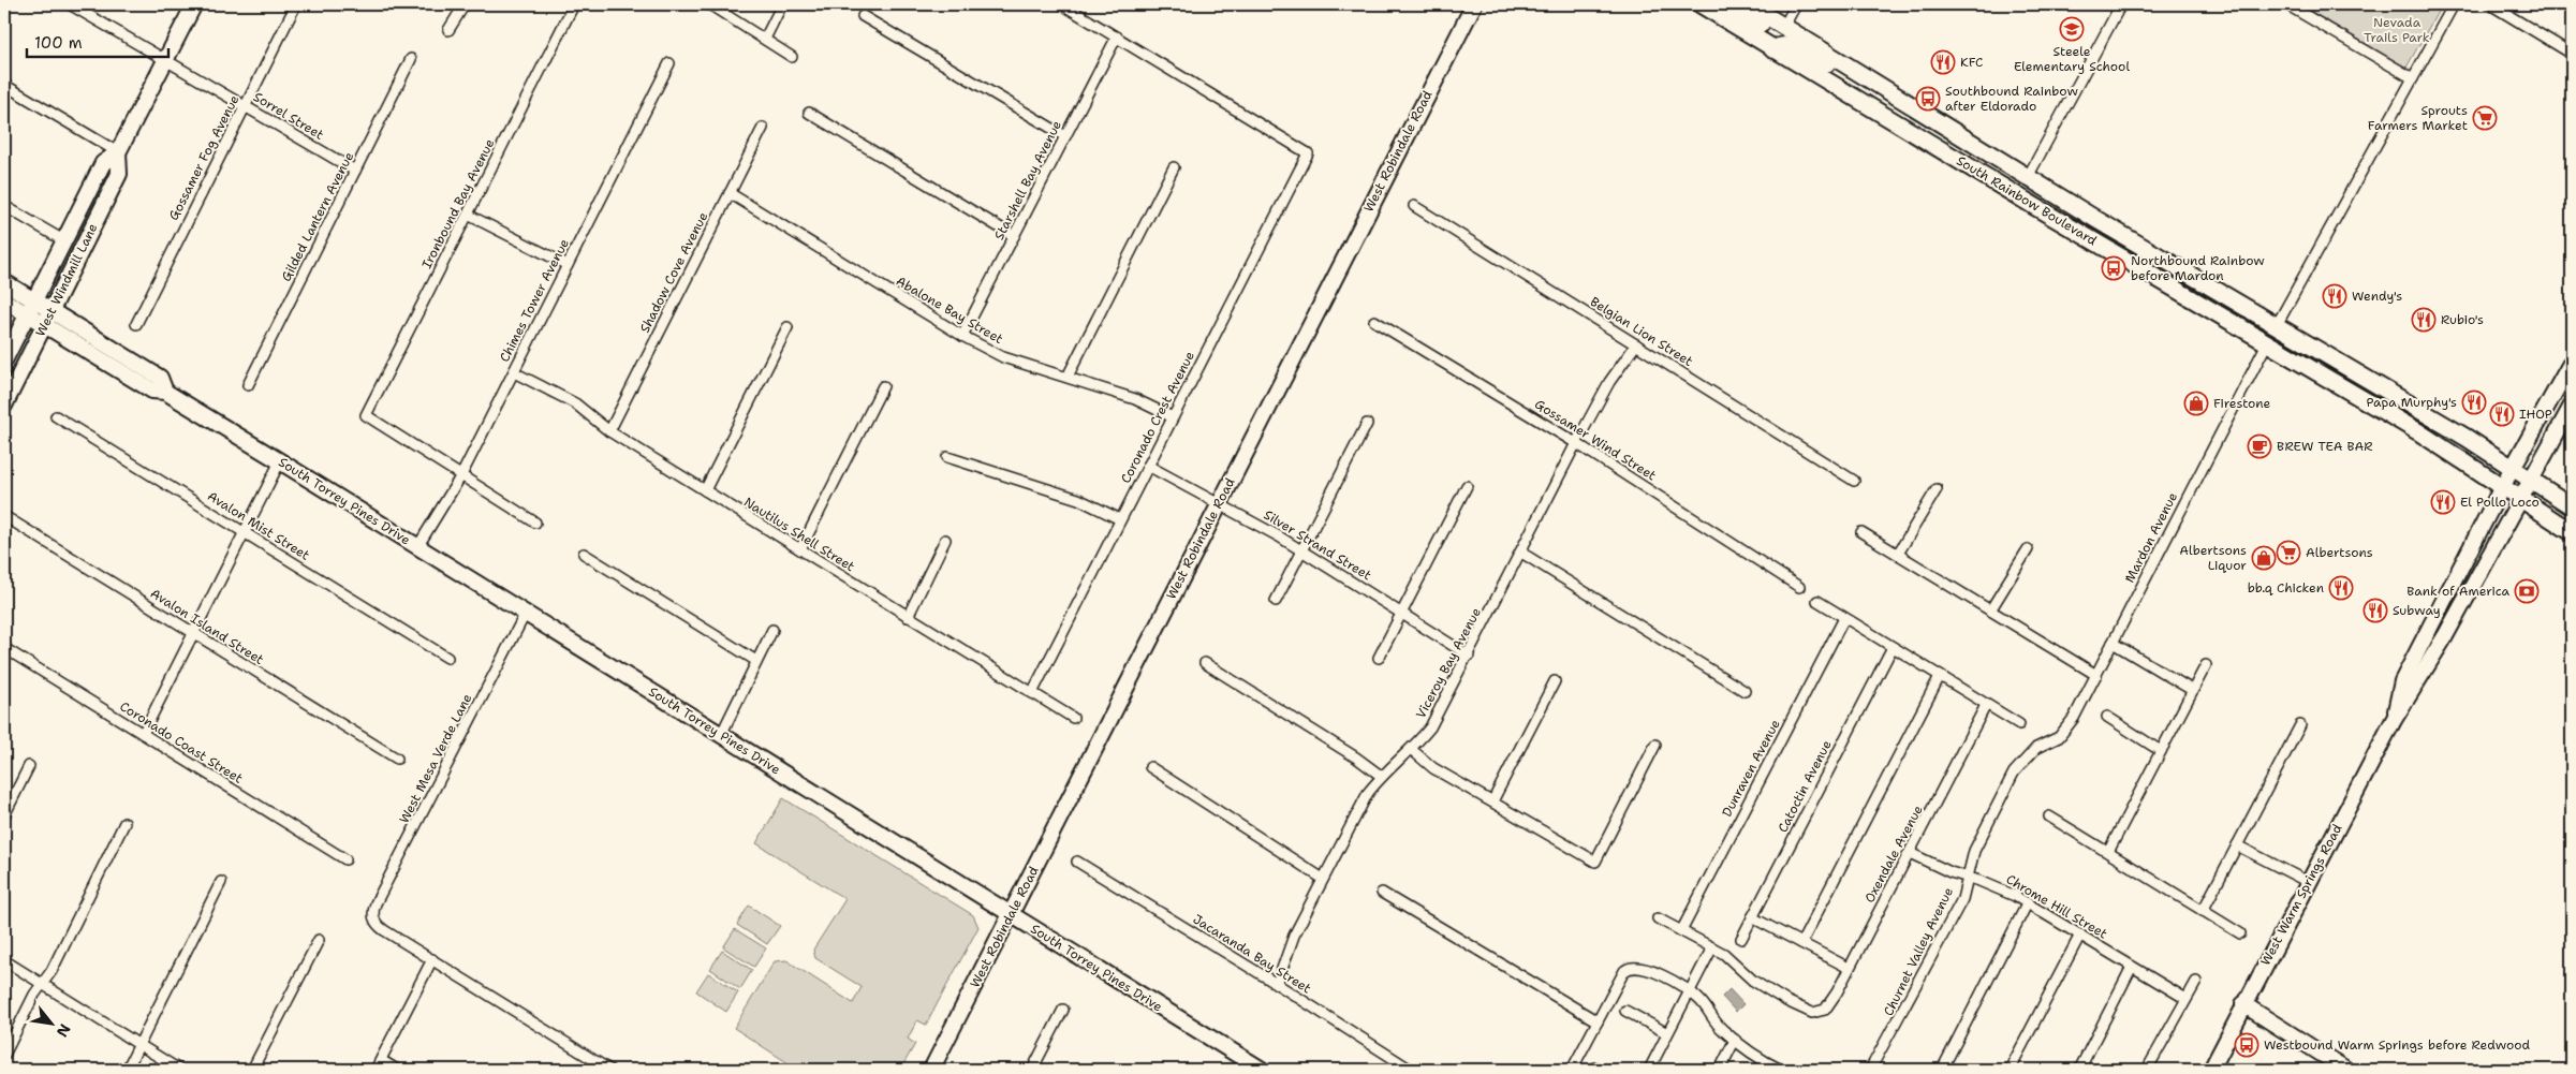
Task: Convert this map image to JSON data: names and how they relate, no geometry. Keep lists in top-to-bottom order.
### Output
{
  "streets": {
    "main road": [
      "West Robindale Road",
      "South Rainbow Boulevard",
      "West Windmill Lane",
      "South Torrey Pines Drive",
      "West Warm Springs Road"
    ],
    "street": [
      "Sorrel Street",
      "Gossamer Fog Avenue",
      "Starshell Bay Avenue",
      "Ironbound Bay Avenue",
      "Gilded Lantern Avenue",
      "Shadow Cove Avenue",
      "Chimes Tower Avenue",
      "Abalone Bay Street",
      "Belgian Lion Street",
      "Coronado Crest Avenue",
      "Gossamer Wind Street",
      "Avalon Mist Street",
      "Nautilus Shell Street",
      "Mardon Avenue",
      "Silver Strand Street",
      "Avalon Island Street",
      "Viceroy Bay Avenue",
      "Coronado Coast Street",
      "West Mesa Verde Lane",
      "Dunraven Avenue",
      "Catoctin Avenue",
      "Oxendale Avenue",
      "Chrome Hill Street",
      "Churnet Valley Avenue",
      "Jacaranda Bay Street"
    ]
  },
  "crossings": [
    ["Sorrel Street", "Gossamer Fog Avenue"],
    ["Sorrel Street", "Gilded Lantern Avenue"],
    ["Sorrel Street", "West Windmill Lane"],
    ["West Robindale Road", "South Torrey Pines Drive"],
    ["West Robindale Road", "Silver Strand Street"],
    ["Starshell Bay Avenue", "Abalone Bay Street"],
    ["Starshell Bay Avenue", "Coronado Crest Avenue"],
    ["South Rainbow Boulevard", "Mardon Avenue"],
    ["South Rainbow Boulevard", "West Warm Springs Road"],
    ["Ironbound Bay Avenue", "Chimes Tower Avenue"],
    ["Shadow Cove Avenue", "Abalone Bay Street"],
    ["Shadow Cove Avenue", "Nautilus Shell Street"],
    ["West Windmill Lane", "South Torrey Pines Drive"],
    ["Chimes Tower Avenue", "South Torrey Pines Drive"],
    ["Chimes Tower Avenue", "Nautilus Shell Street"],
    ["Abalone Bay Street", "Coronado Crest Avenue"],
    ["Belgian Lion Street", "Viceroy Bay Avenue"],
    ["Coronado Crest Avenue", "Nautilus Shell Street"],
    ["Coronado Crest Avenue", "Silver Strand Street"],
    ["Gossamer Wind Street", "Viceroy Bay Avenue"],
    ["South Torrey Pines Drive", "West Mesa Verde Lane"],
    ["Mardon Avenue", "Churnet Valley Avenue"],
    ["Silver Strand Street", "Viceroy Bay Avenue"],
    ["Viceroy Bay Avenue", "Jacaranda Bay Street"],
    ["Oxendale Avenue", "Chrome Hill Street"],
    ["Chrome Hill Street", "Churnet Valley Avenue"]
  ],
  "parks": ["Nevada Trails Park"],
  "places": {
    "school or university": ["Steele Elementary School"],
    "restaurant": [
      "KFC",
      "Wendy's",
      "Rubio's",
      "Papa Murphy's",
      "IHOP",
      "El Pollo Loco",
      "bb.q Chicken",
      "Subway"
    ],
    "bus stop": ["Southbound Rainbow after Eldorado", "Northbound Rainbow before Mardon", "Westbound Warm Springs before Redwood"],
    "supermarket": ["Sprouts Farmers Market", "Albertsons"],
    "shop": ["Firestone", "Albertsons Liquor"],
    "cafe": ["BREW TEA BAR"],
    "bank": ["Bank of America"]
  },
  "scale_bar": "100 m",
  "north": "bottom right"
}
